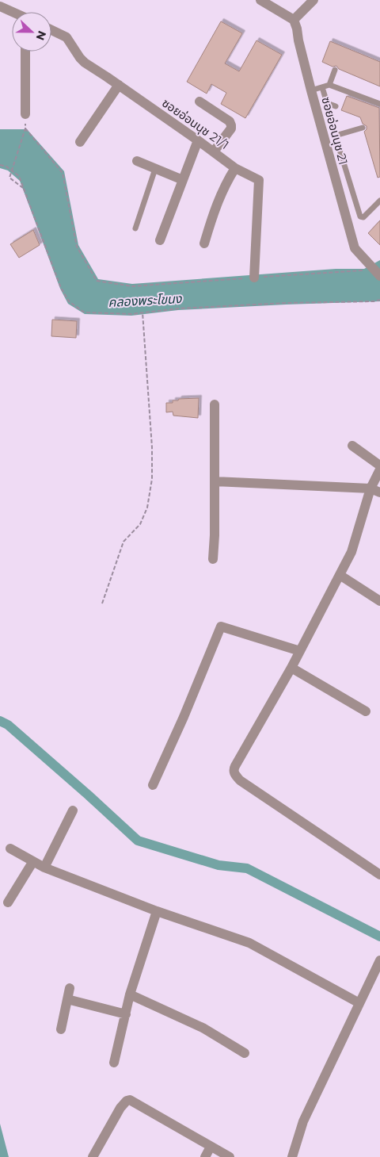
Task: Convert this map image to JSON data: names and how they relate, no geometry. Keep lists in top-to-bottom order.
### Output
{
  "streets": {
    "street": ["ซอยอ่อนนุช 21/1", "ซอยอ่อนนุช 21"]
  },
  "water": ["คลองพระโขนง"],
  "north": "right"
}
